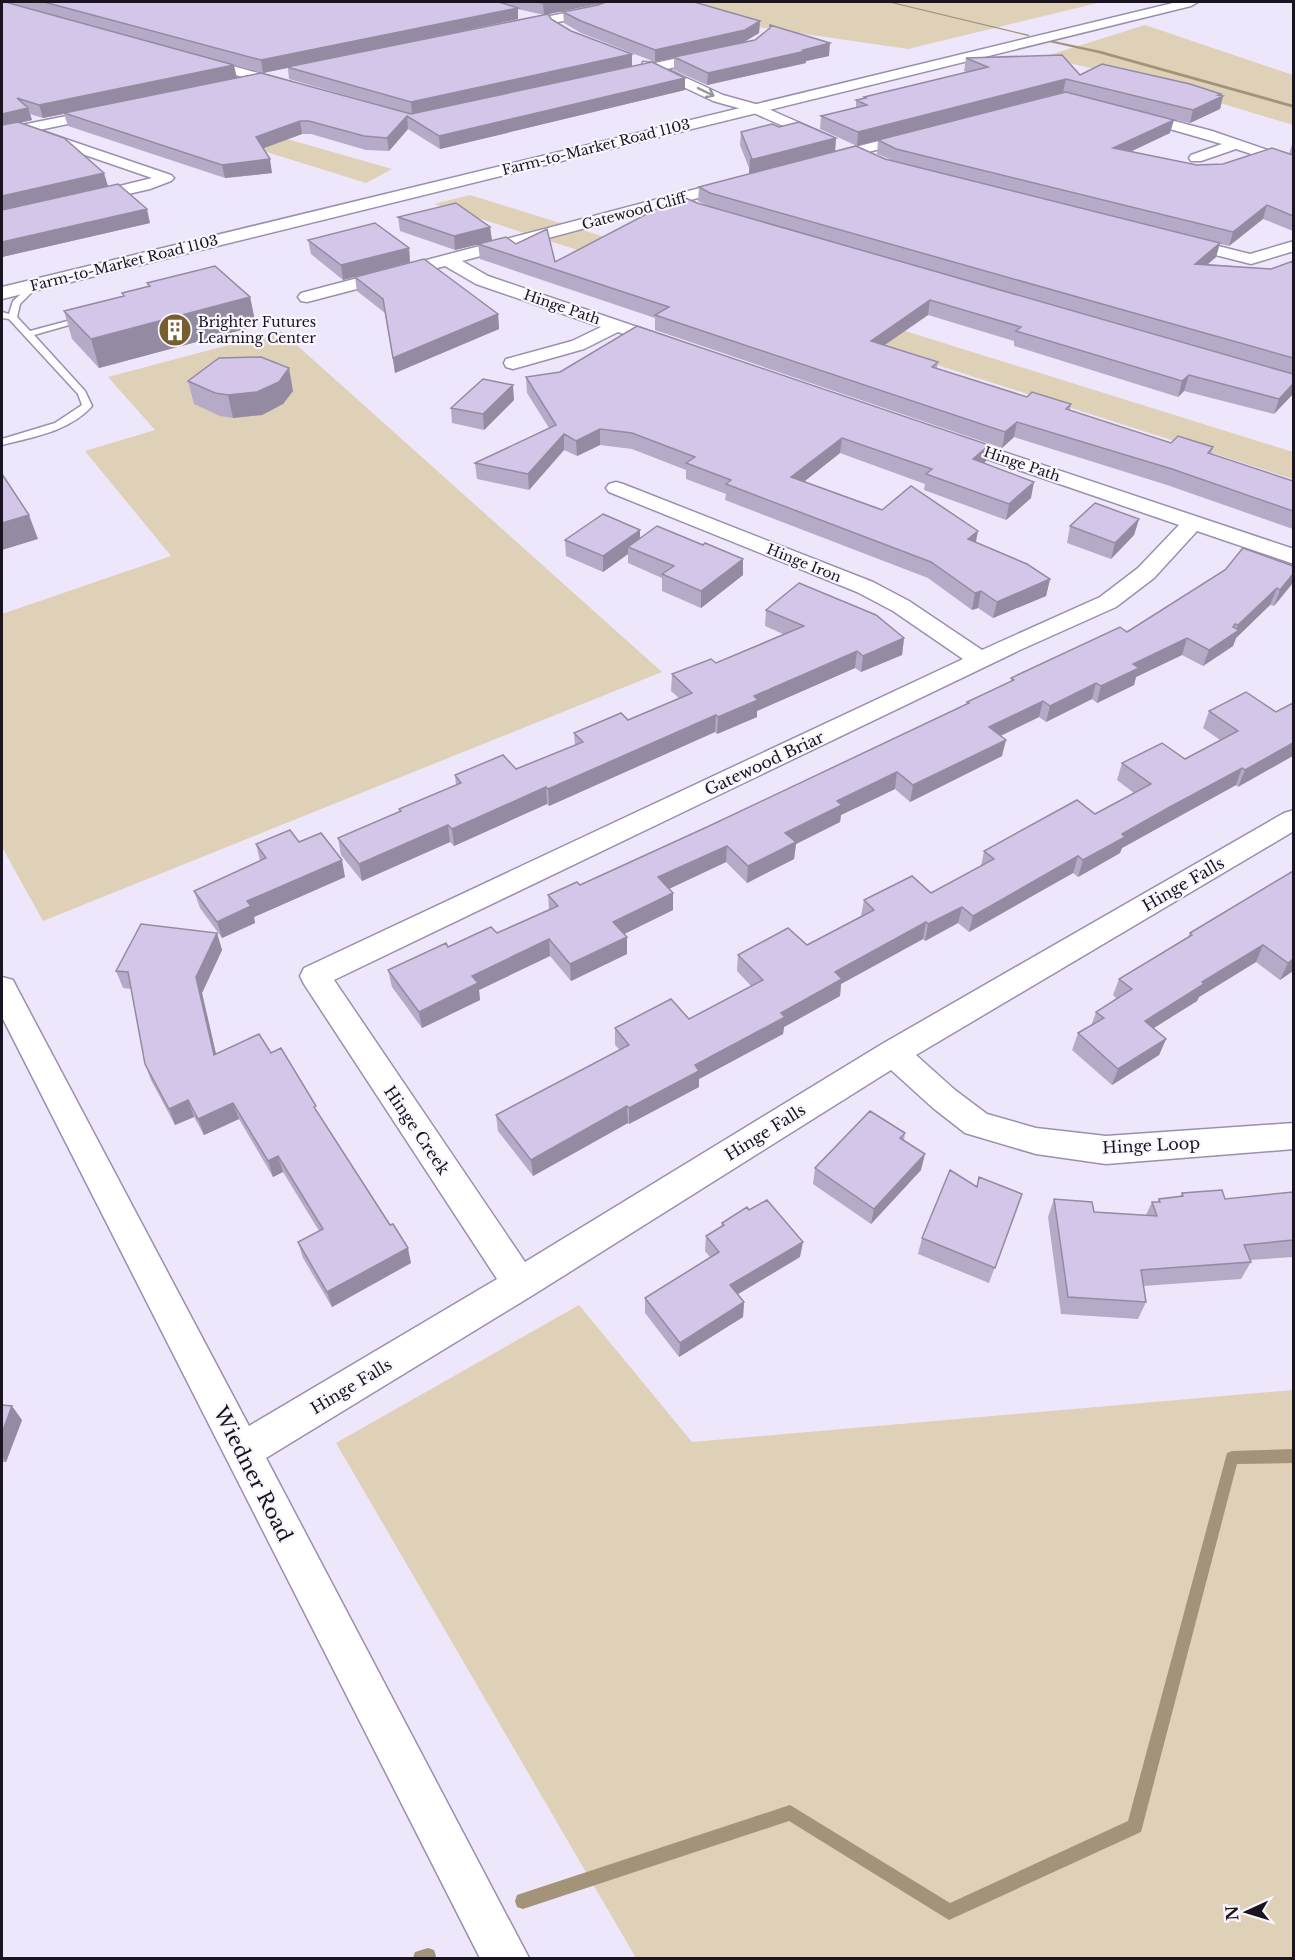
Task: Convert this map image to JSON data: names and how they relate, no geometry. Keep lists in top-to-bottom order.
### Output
{
  "streets": {
    "main road": ["Farm-to-Market Road 1103"],
    "street": [
      "Gatewood Cliff",
      "Hinge Path",
      "Hinge Iron",
      "Gatewood Briar",
      "Hinge Falls",
      "Hinge Creek",
      "Hinge Loop",
      "Wiedner Road"
    ]
  },
  "crossings": [
    ["Gatewood Cliff", "Hinge Path"],
    ["Hinge Path", "Gatewood Briar"],
    ["Hinge Iron", "Gatewood Briar"],
    ["Gatewood Briar", "Hinge Creek"],
    ["Hinge Falls", "Hinge Creek"],
    ["Hinge Falls", "Hinge Loop"],
    ["Hinge Falls", "Wiedner Road"]
  ],
  "places": {
    "building": ["Brighter Futures Learning Center"]
  },
  "north": "left"
}
